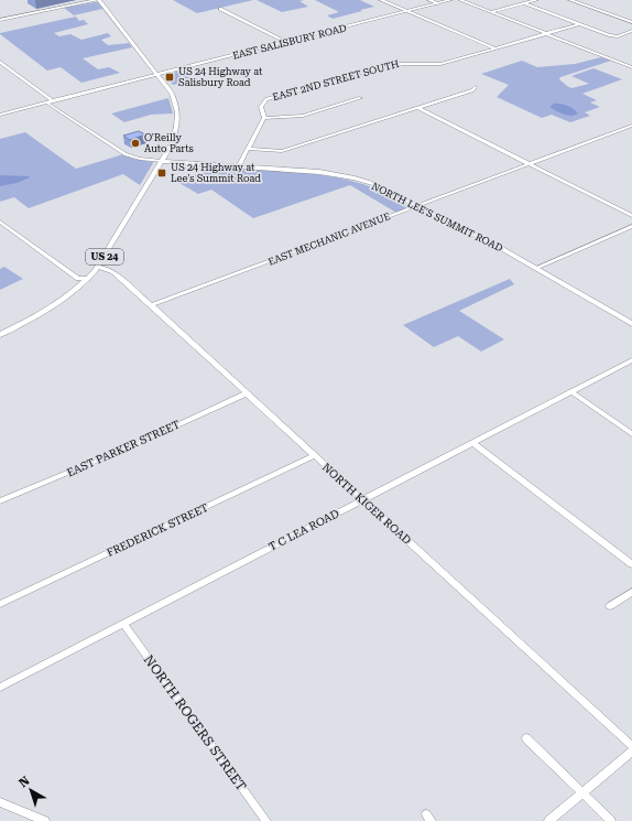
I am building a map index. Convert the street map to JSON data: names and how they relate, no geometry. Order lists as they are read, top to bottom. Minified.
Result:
{"streets":{"main road":["EAST SALISBURY ROAD","NORTH LEE'S SUMMIT ROAD","US 24"],"street":["EAST 2ND STREET SOUTH","EAST MECHANIC AVENUE","EAST PARKER STREET","NORTH KIGER ROAD","FREDERICK STREET","T C LEA ROAD","NORTH ROGERS STREET"]},"crossings":[["EAST SALISBURY ROAD","US 24"],["EAST 2ND STREET SOUTH","NORTH LEE'S SUMMIT ROAD"],["NORTH LEE'S SUMMIT ROAD","EAST MECHANIC AVENUE"],["NORTH LEE'S SUMMIT ROAD","US 24"],["EAST MECHANIC AVENUE","NORTH KIGER ROAD"],["US 24","NORTH KIGER ROAD"],["EAST PARKER STREET","NORTH KIGER ROAD"],["NORTH KIGER ROAD","FREDERICK STREET"],["NORTH KIGER ROAD","T C LEA ROAD"],["T C LEA ROAD","NORTH ROGERS STREET"]],"places":{"transit":["US 24 Highway at Salisbury Road","US 24 Highway at Lee's Summit Road"],"other":["O'Reilly Auto Parts"]},"north":"top left"}
